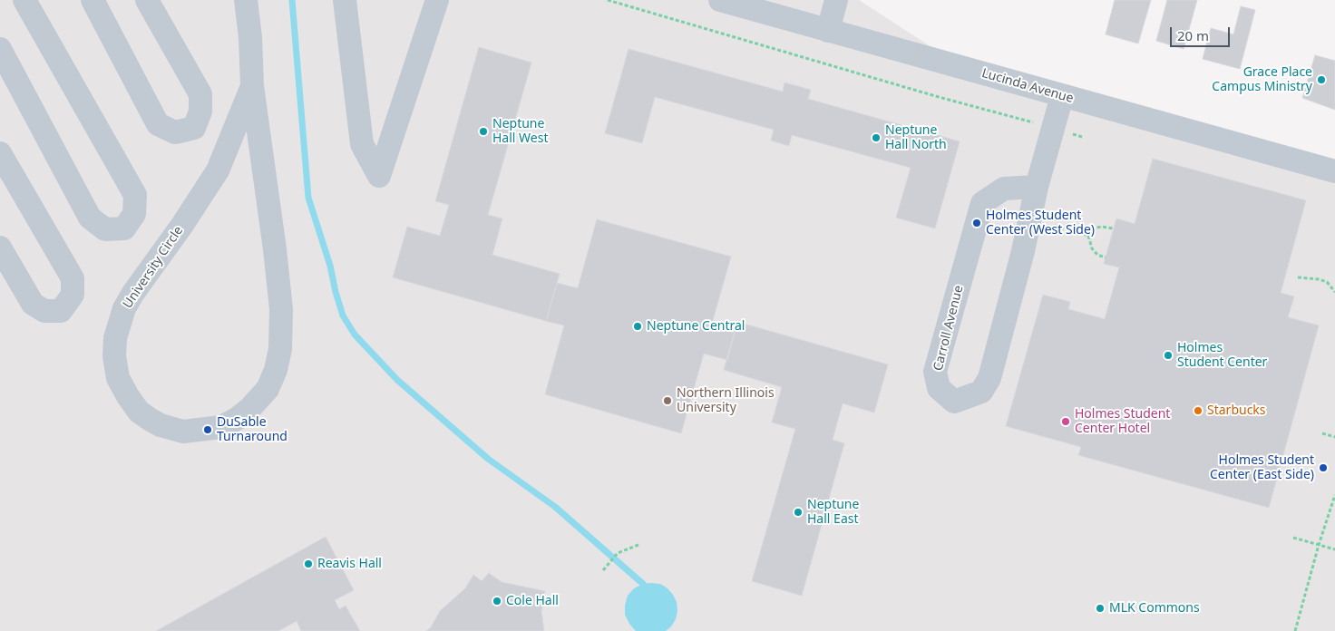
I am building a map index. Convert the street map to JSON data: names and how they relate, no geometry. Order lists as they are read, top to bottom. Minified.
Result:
{"streets":{"street":["Lucinda Avenue","University Circle","Carroll Avenue"]},"crossings":[["Lucinda Avenue","Carroll Avenue"]],"places":["Grace Place Campus Ministry","Neptune Hall West","Neptune Hall North","Holmes Student Center (West Side)","Neptune Central","Holmes Student Center","Northern Illinois University","Starbucks","Holmes Student Center Hotel","DuSable Turnaround","Holmes Student Center (East Side)","Neptune Hall East","Reavis Hall","Cole Hall","MLK Commons"],"scale_bar":"20 m"}
